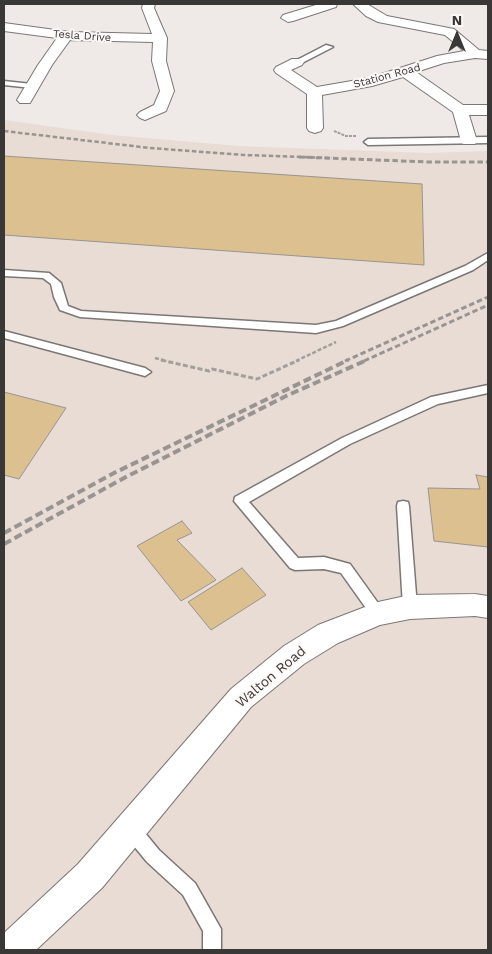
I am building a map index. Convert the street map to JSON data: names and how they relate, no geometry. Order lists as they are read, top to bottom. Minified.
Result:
{"streets":{"street":["Tesla Drive","Station Road","Walton Road"]},"north":"top"}
